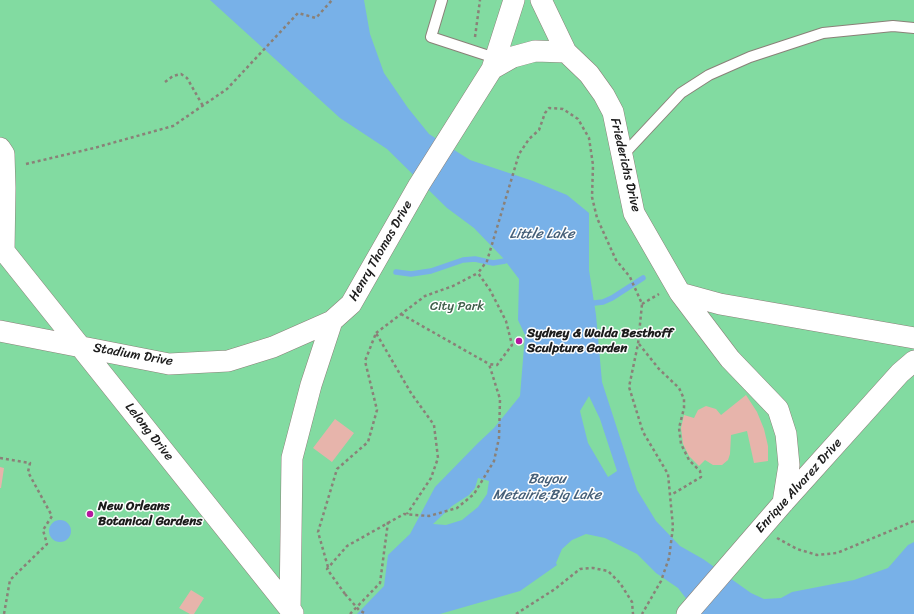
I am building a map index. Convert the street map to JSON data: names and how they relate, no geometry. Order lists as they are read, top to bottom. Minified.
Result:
{"streets":{"street":["Friederichs Drive","Henry Thomas Drive","Stadium Drive","Lelong Drive","Enrique Alvarez Drive"]},"crossings":[["Friederichs Drive","Enrique Alvarez Drive"],["Henry Thomas Drive","Stadium Drive"],["Stadium Drive","Lelong Drive"]],"water":["Little Lake","Bayou Metairie;Big Lake"],"parks":["City Park"],"places":["Sydney & Walda Besthoff Sculpture Garden","New Orleans Botanical Gardens"]}
